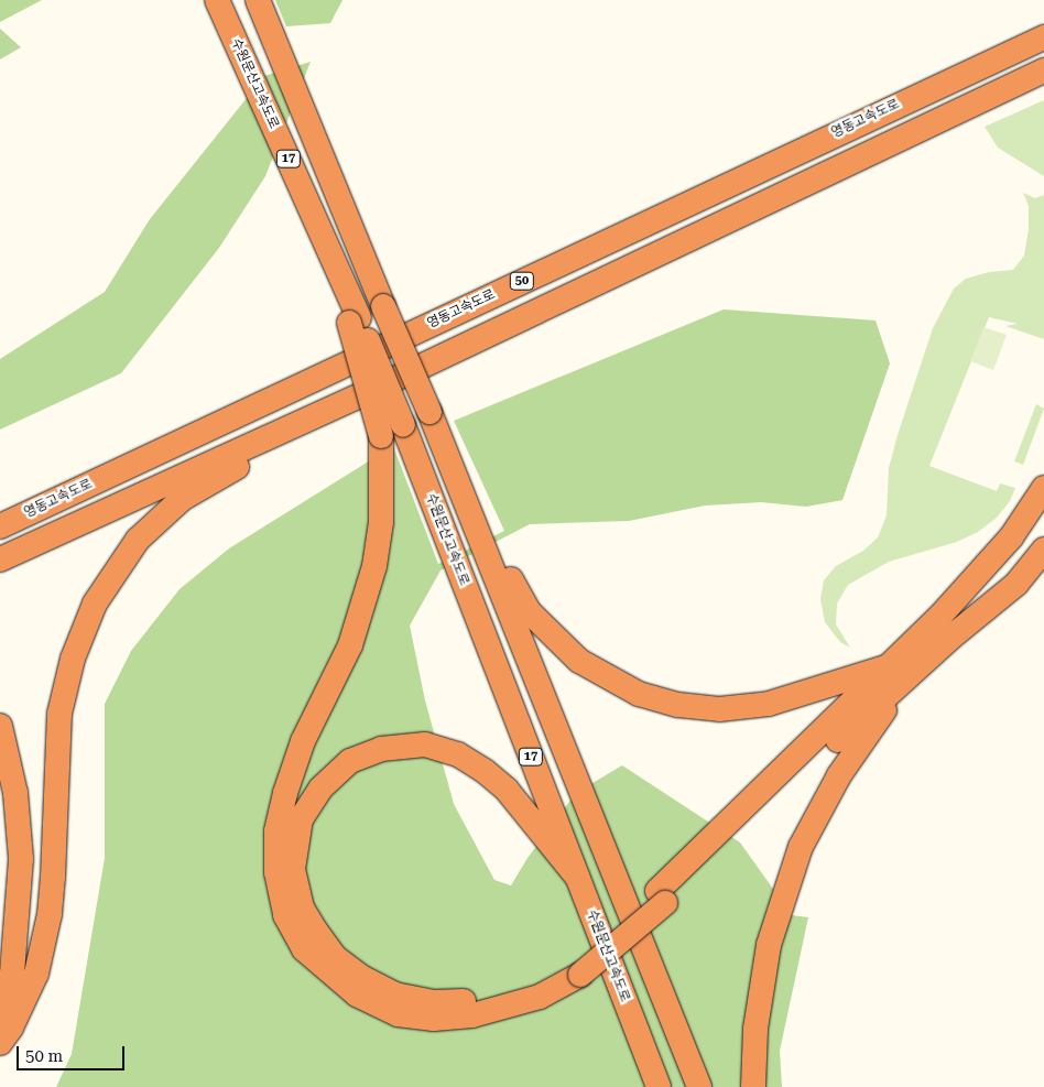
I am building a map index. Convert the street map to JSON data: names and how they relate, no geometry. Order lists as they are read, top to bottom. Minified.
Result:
{"streets":{"highway":["수원문산고속도로","영동고속도로","17","50"]},"scale_bar":"50 m"}
